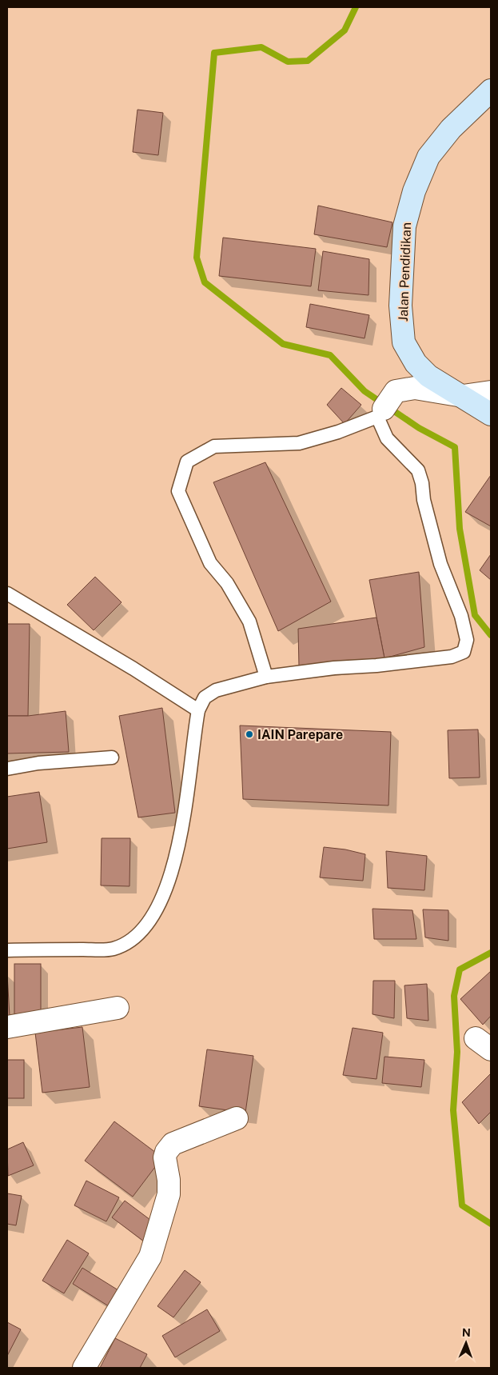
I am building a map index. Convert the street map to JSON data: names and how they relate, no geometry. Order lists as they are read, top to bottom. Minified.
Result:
{"streets":{"street":["Jalan Pendidikan"]},"places":["IAIN Parepare"],"north":"top"}
